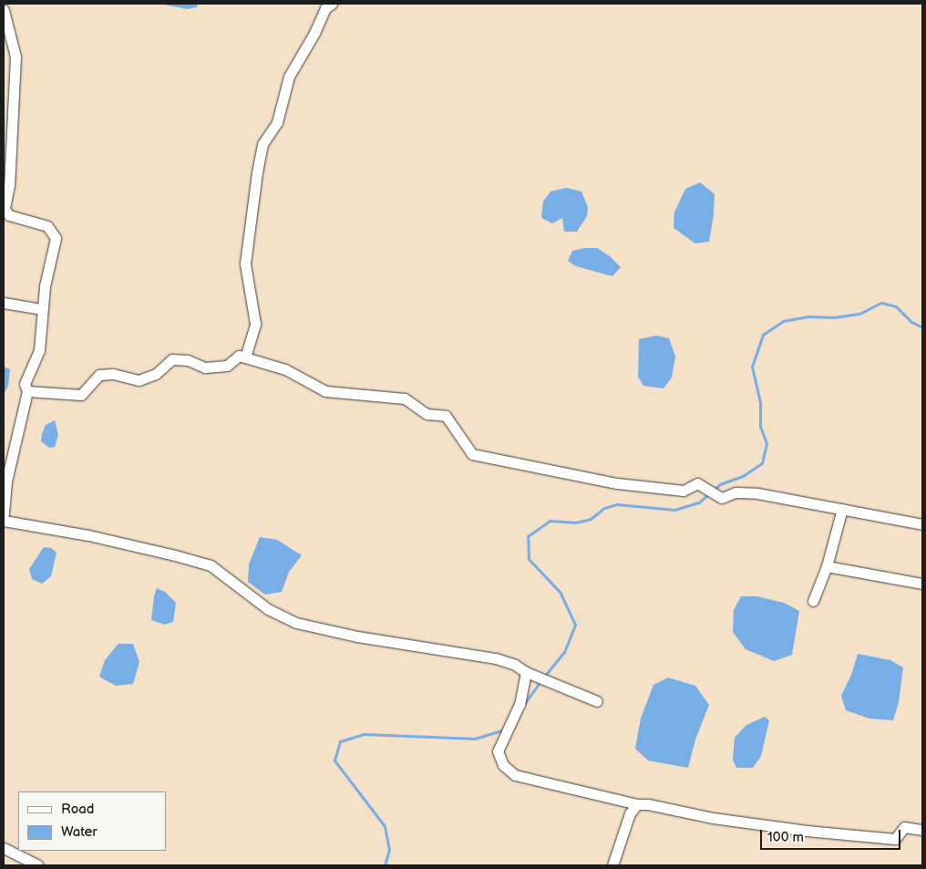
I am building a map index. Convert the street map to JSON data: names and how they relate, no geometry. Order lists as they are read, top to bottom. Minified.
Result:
{"legend":["Road","Water"],"scale_bar":"100 m"}
